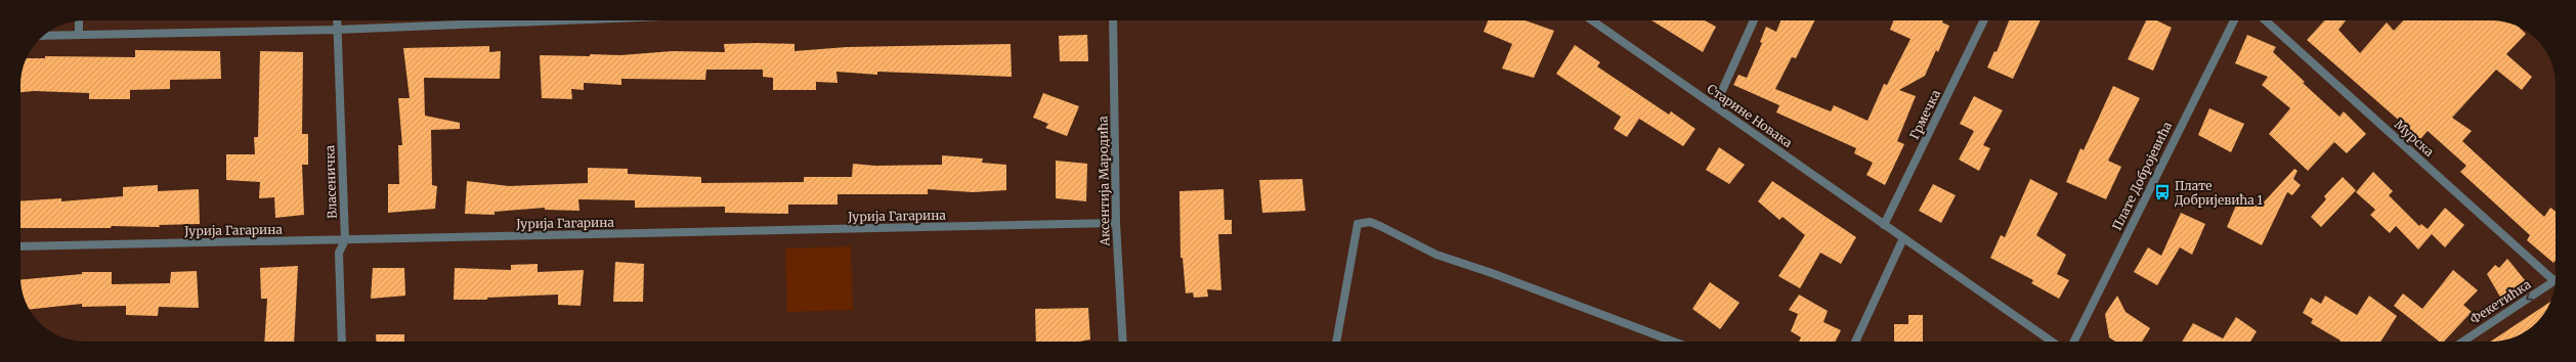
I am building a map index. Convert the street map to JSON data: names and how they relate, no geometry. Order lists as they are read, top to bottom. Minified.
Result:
{"streets":{"street":["Грмечка","Старине Новака","Мурска","Плате Добројевића","Аксентија Мародића","Власеничка","Јурија Гагарина","Фекетићка"]},"crossings":[["Грмечка","Старине Новака"],["Мурска","Фекетићка"],["Аксентија Мародића","Јурија Гагарина"],["Власеничка","Јурија Гагарина"]],"one_way":["Фекетићка"],"places":{"bus stop":["Плате Добријевића 1"]}}
